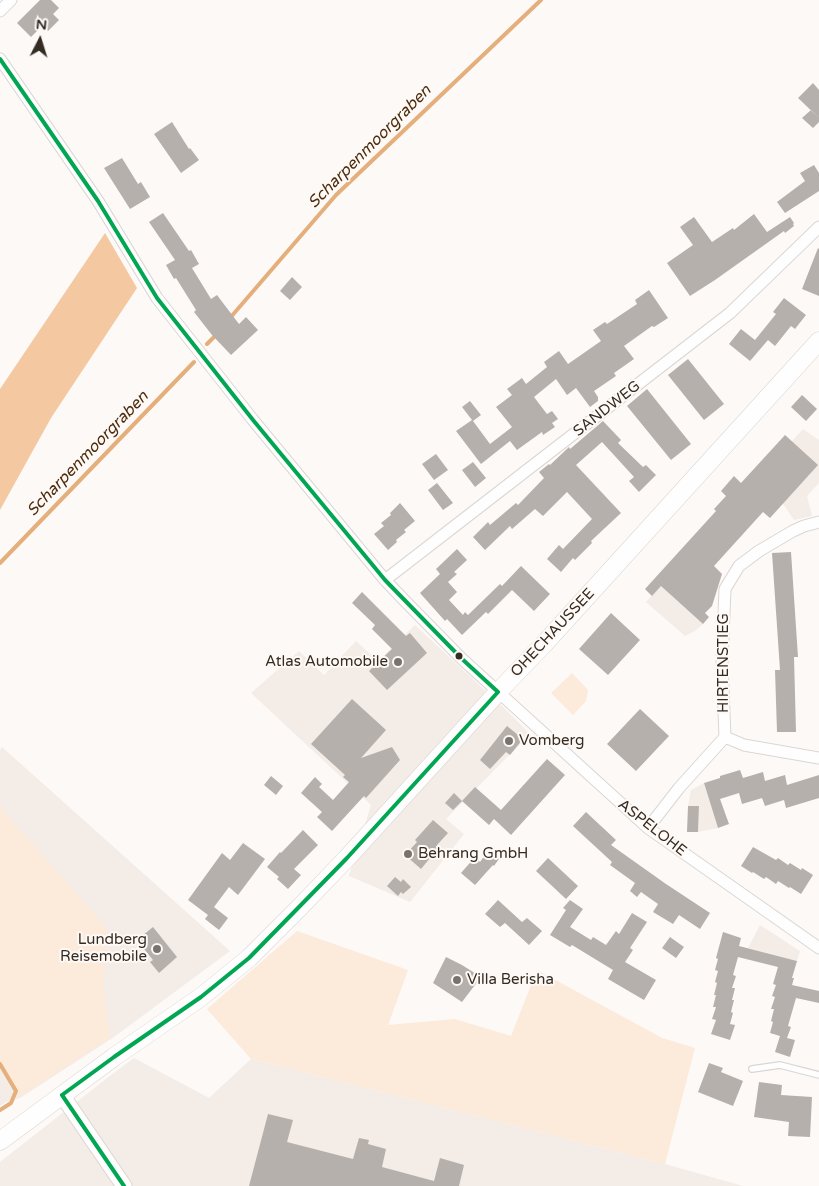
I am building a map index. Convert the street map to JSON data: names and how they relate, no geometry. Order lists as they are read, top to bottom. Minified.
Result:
{"streets":{"main road":["OHECHAUSSEE"],"street":["SANDWEG","HIRTENSTIEG","ASPELOHE"]},"crossings":[["SANDWEG","ASPELOHE"],["OHECHAUSSEE","ASPELOHE"]],"water":["Scharpenmoorgraben"],"places":["Atlas Automobile","Vomberg","Behrang GmbH","Lundberg Reisemobile","Villa Berisha"],"north":"top"}
